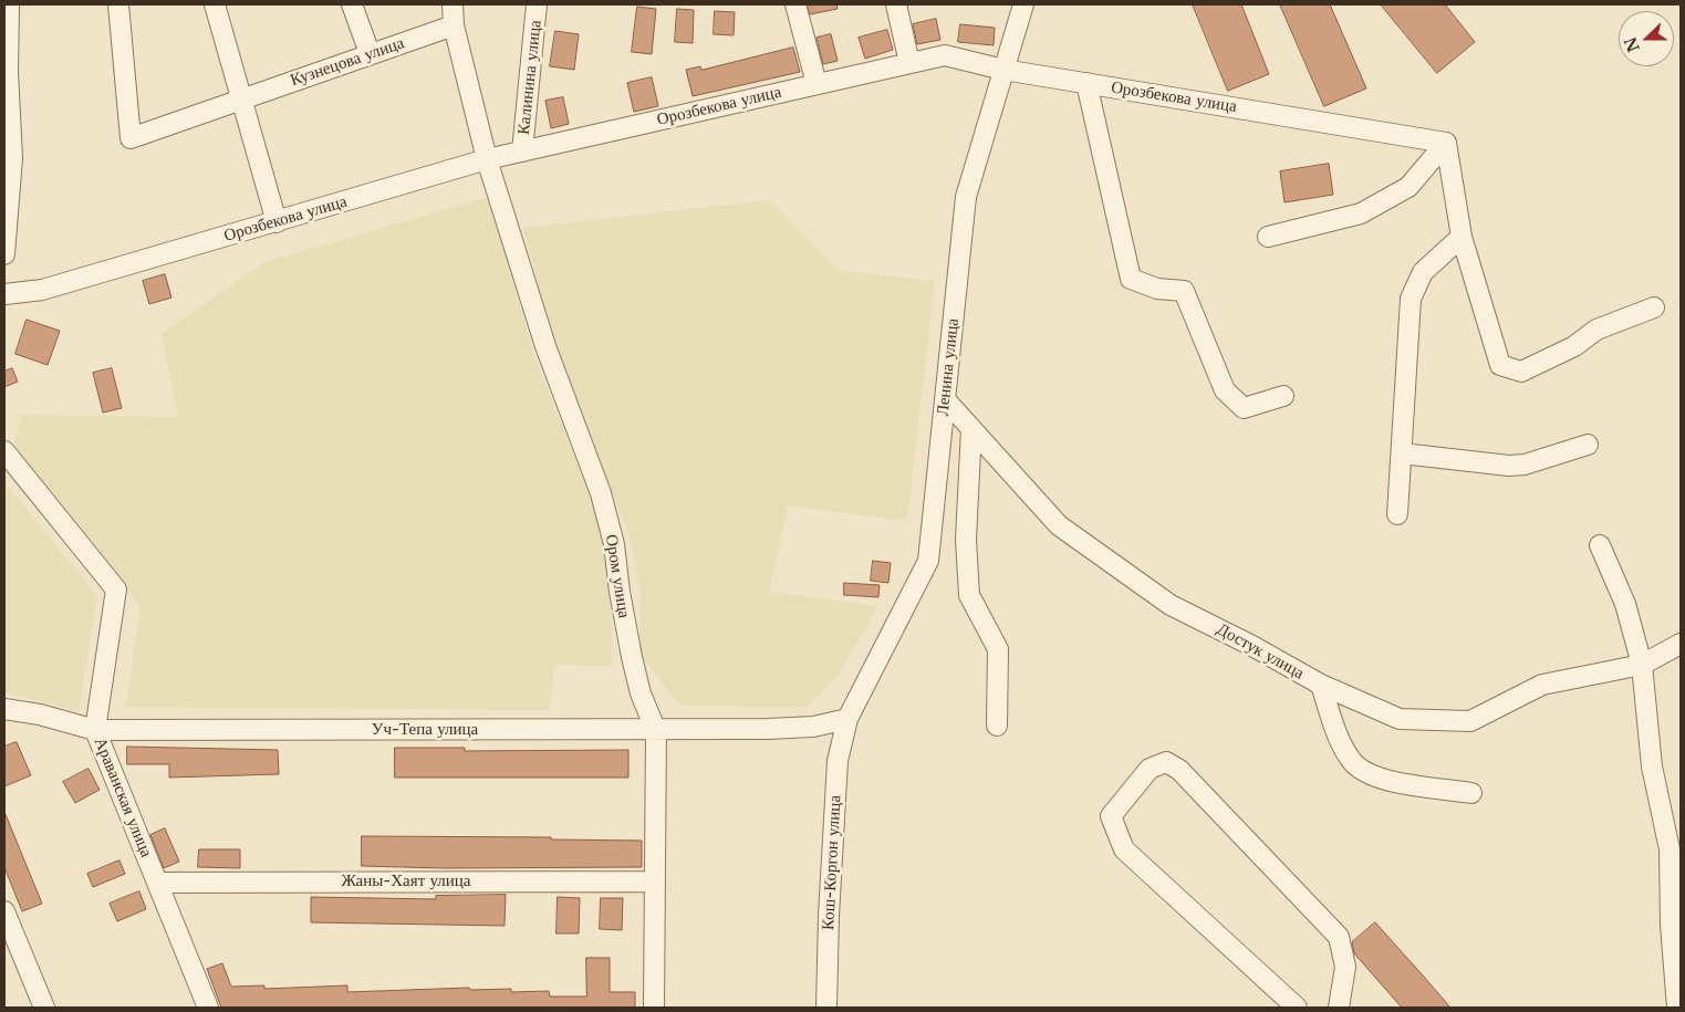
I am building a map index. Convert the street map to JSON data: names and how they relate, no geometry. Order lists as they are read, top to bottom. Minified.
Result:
{"streets":{"street":["Кузнецова улица","Калинина улица","Орозбекова улица","Ленина улица","Ором улица","Достук улица","Уч-Тепа улица","Араванская улица","Кош-Коргон улица","Жаны-Хаят улица"]},"crossings":[["Кузнецова улица","Ором улица"],["Калинина улица","Орозбекова улица"],["Орозбекова улица","Ленина улица"],["Орозбекова улица","Ором улица"],["Ленина улица","Достук улица"],["Ленина улица","Уч-Тепа улица"],["Ленина улица","Кош-Коргон улица"],["Ором улица","Уч-Тепа улица"],["Ором улица","Жаны-Хаят улица"],["Уч-Тепа улица","Араванская улица"],["Уч-Тепа улица","Кош-Коргон улица"],["Араванская улица","Жаны-Хаят улица"]],"north":"left"}
